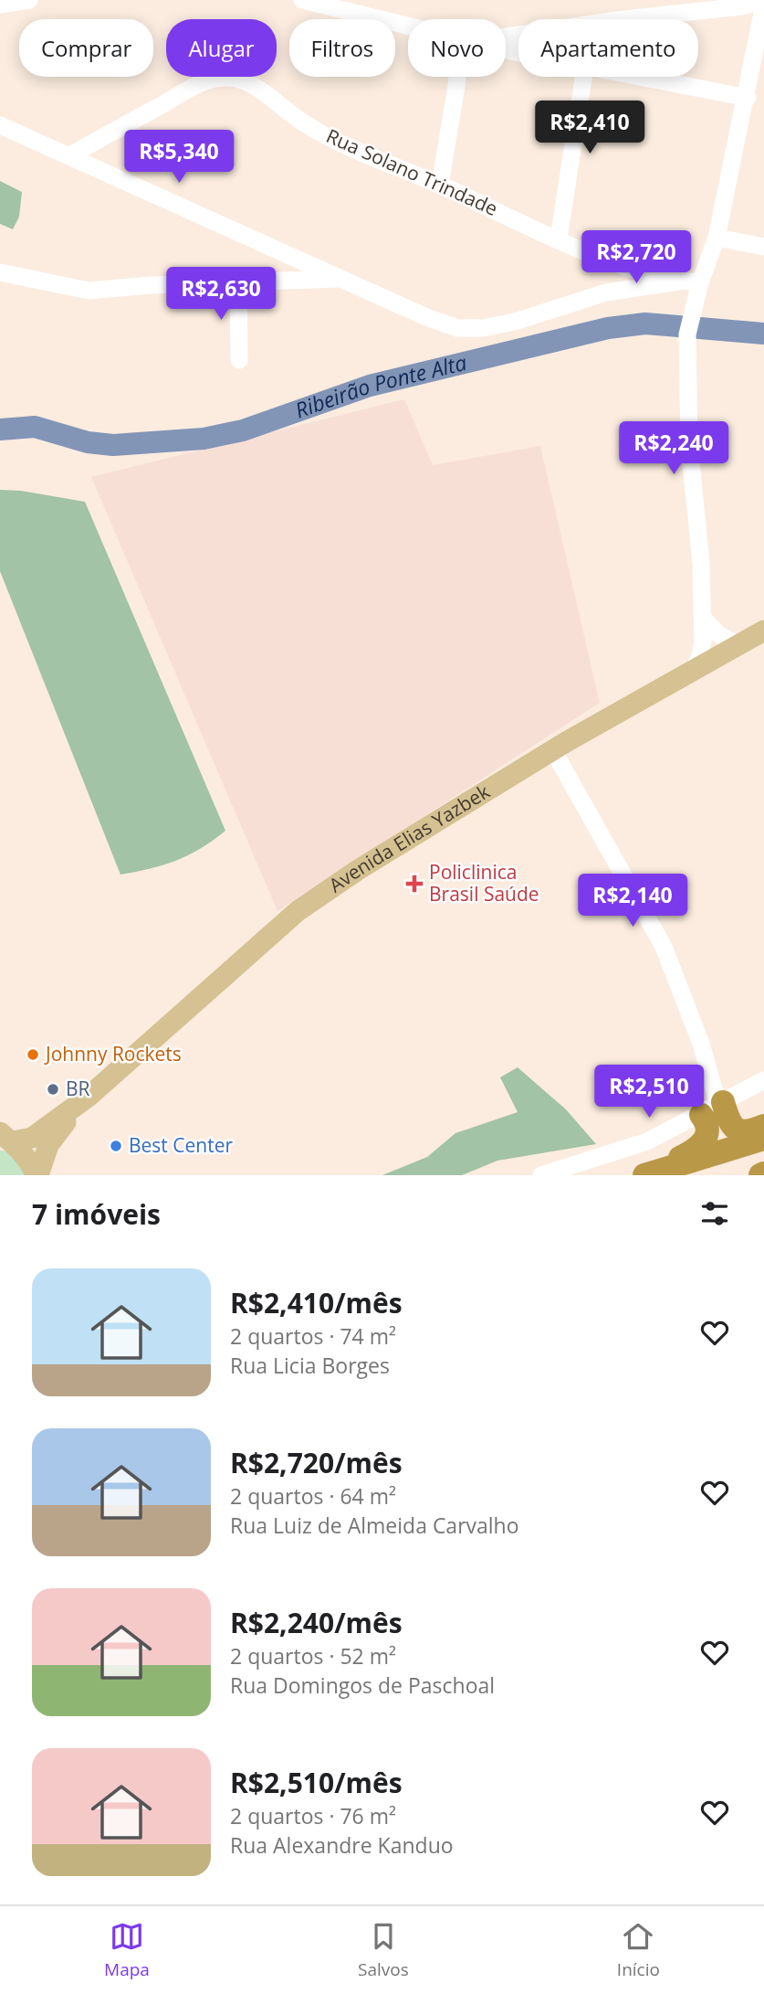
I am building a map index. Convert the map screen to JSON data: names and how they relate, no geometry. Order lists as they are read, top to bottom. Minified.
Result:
{"streets":{"main road":["Avenida Elias Yazbek"],"street":["Rua Solano Trindade"]},"water":["Ribeirão Ponte Alta"],"places":{"health":["Policlinica Brasil Saúde"],"other":["Johnny Rockets","BR","Best Center"]},"page":{"chip":["Comprar","Alugar","Filtros","Novo","Apartamento"],"price":["R$2,410","R$5,340","R$2,720","R$2,630","R$2,240","R$2,140","R$2,510"],"heading":"7 imóveis","list":[{"name":"R$2,410/mês","note":"2 quartos · 74 m² · Rua Licia Borges"},{"name":"R$2,720/mês","note":"2 quartos · 64 m² · Rua Luiz de Almeida Carvalho"},{"name":"R$2,240/mês","note":"2 quartos · 52 m² · Rua Domingos de Paschoal"},{"name":"R$2,510/mês","note":"2 quartos · 76 m² · Rua Alexandre Kanduo"}],"tabs":["Mapa","Salvos","Início"]}}
